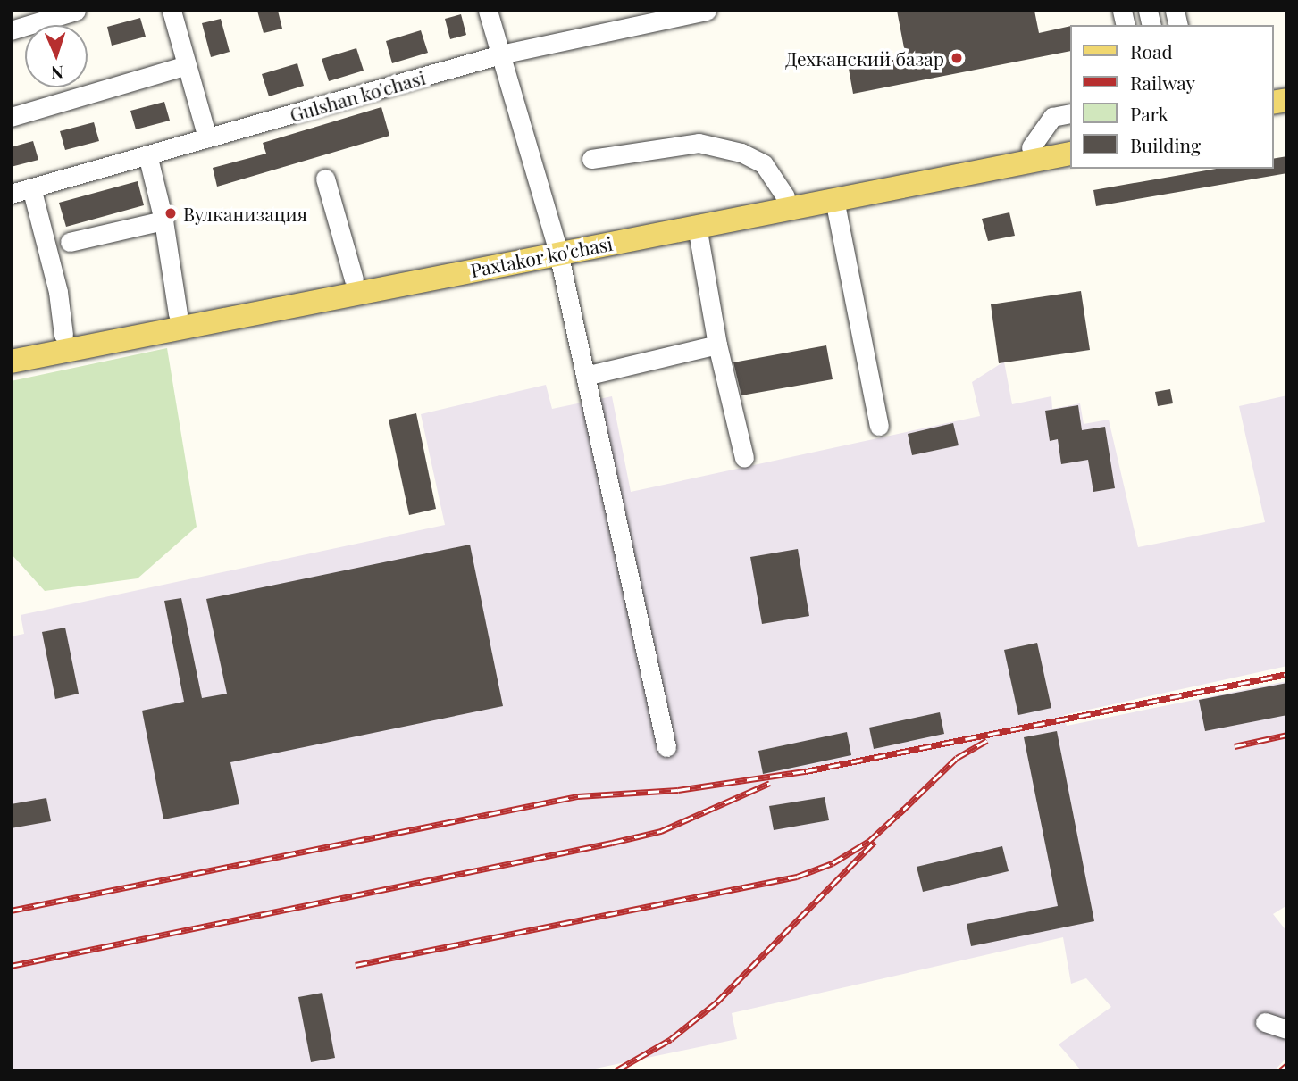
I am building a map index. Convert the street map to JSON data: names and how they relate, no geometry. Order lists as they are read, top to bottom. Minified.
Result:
{"streets":{"main road":["Paxtakor ko'chasi"],"street":["Gulshan ko'chasi"]},"places":["Дехканский базар","Вулканизация"],"legend":["Road","Railway","Park","Building"],"north":"bottom"}
